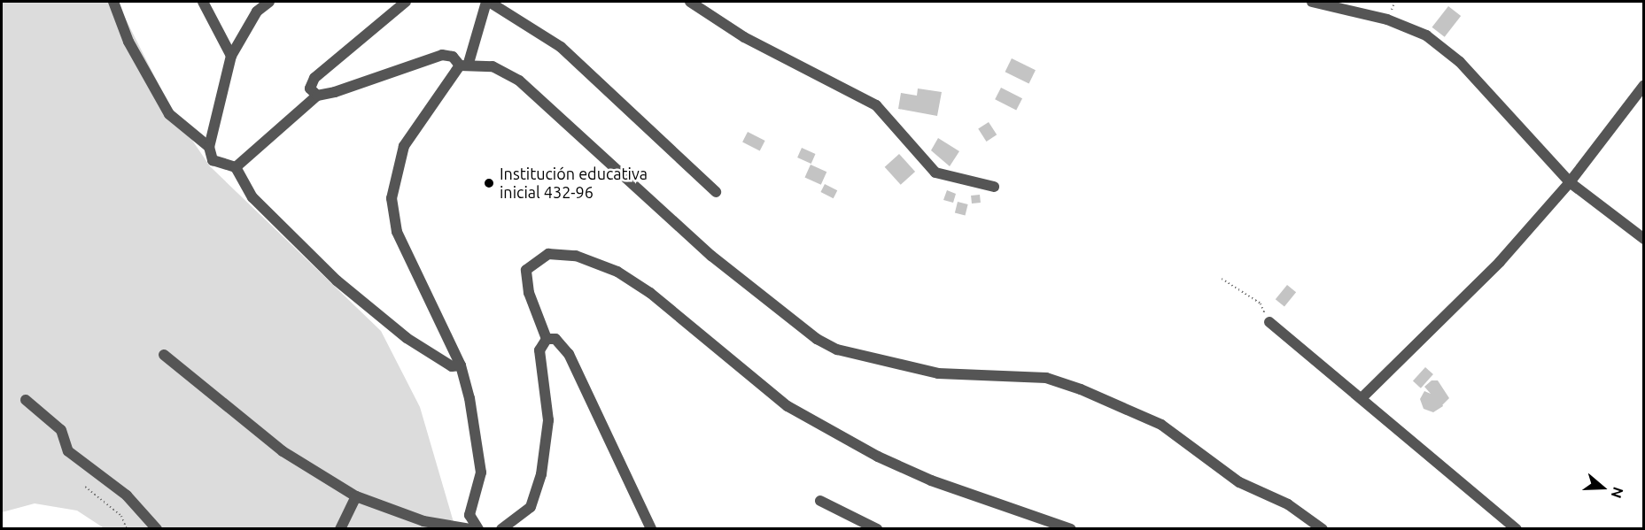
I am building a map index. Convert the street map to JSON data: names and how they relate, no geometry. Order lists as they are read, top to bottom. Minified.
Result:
{"places":["Institución educativa inicial 432-96"],"north":"right"}
